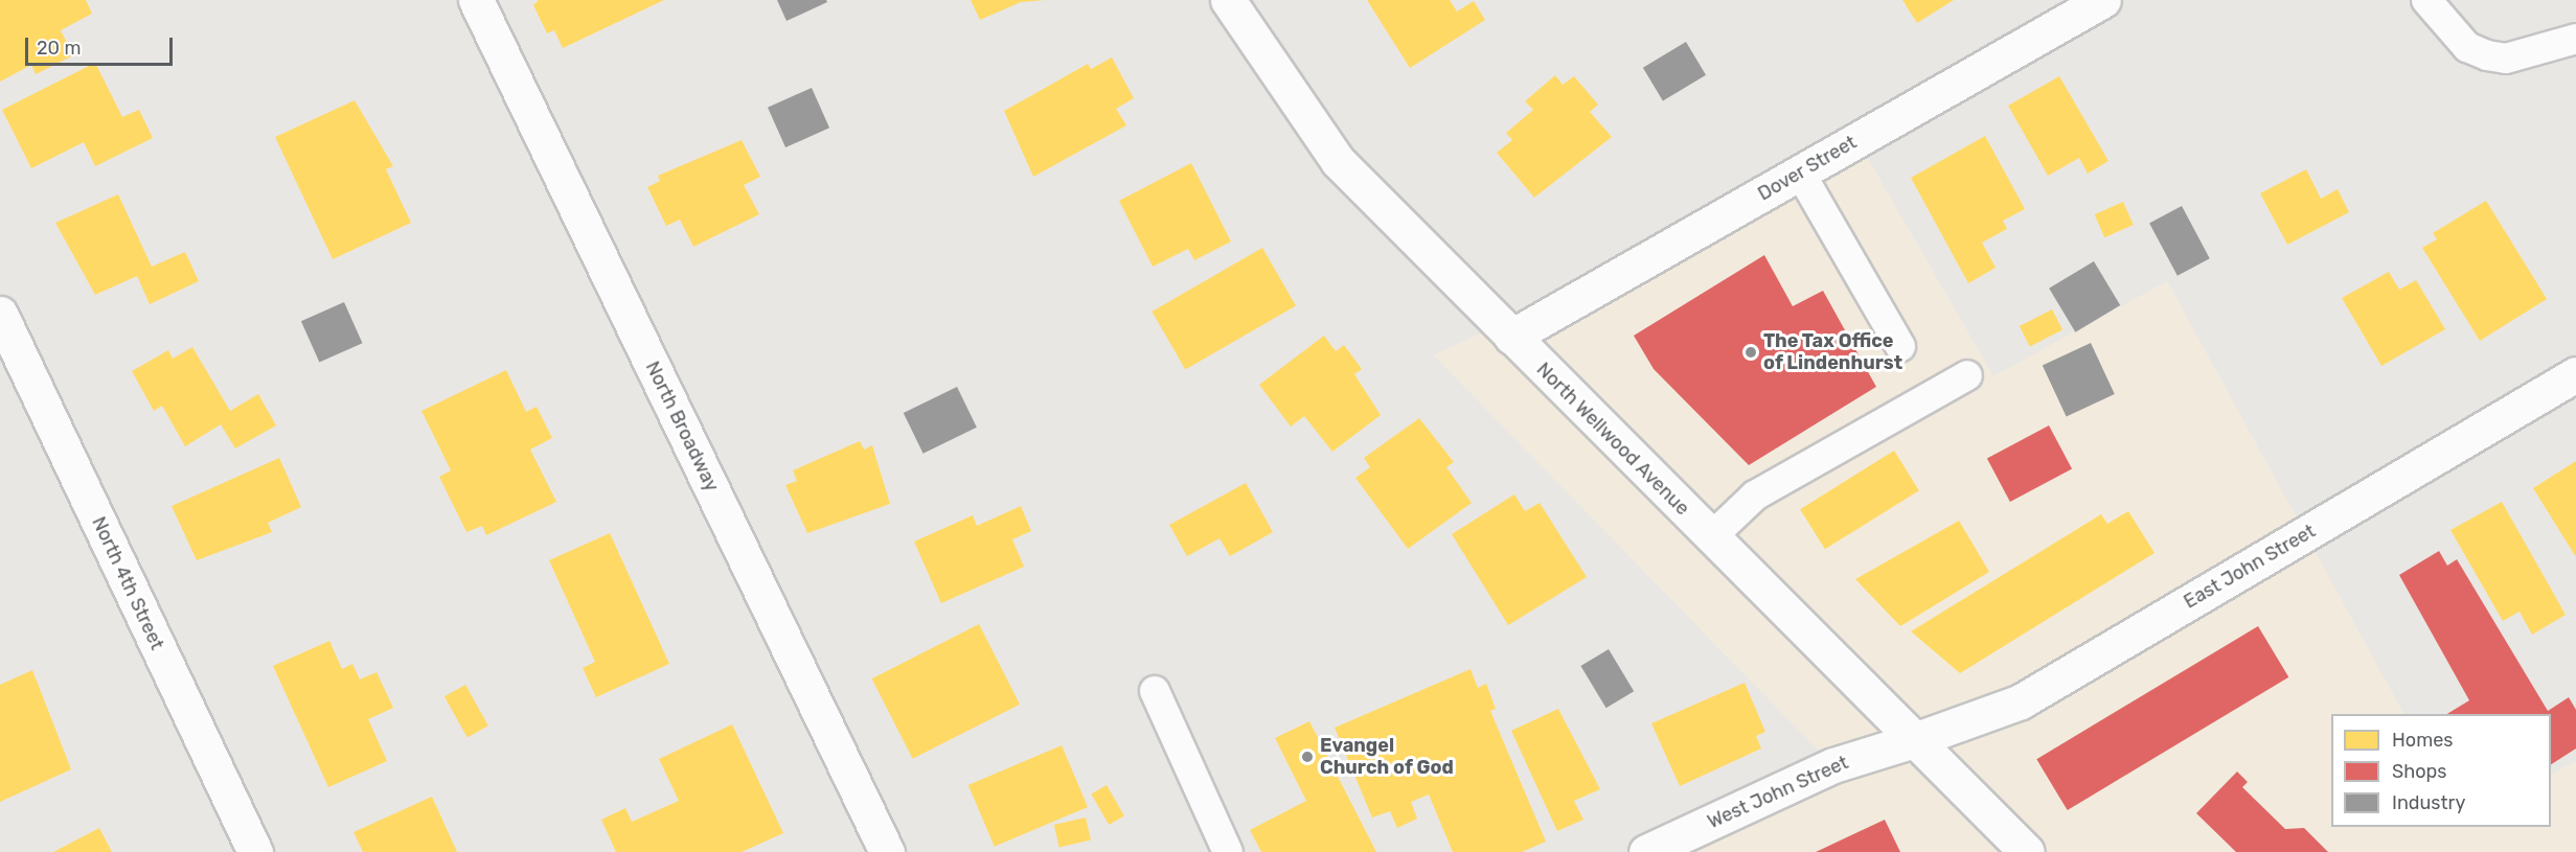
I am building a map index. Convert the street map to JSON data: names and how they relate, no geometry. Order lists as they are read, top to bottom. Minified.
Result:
{"streets":{"street":["Dover Street","North Broadway","North Wellwood Avenue","East John Street","North 4th Street","West John Street"]},"crossings":[["Dover Street","North Wellwood Avenue"],["North Wellwood Avenue","East John Street"],["North Wellwood Avenue","West John Street"],["East John Street","West John Street"]],"places":["The Tax Office of Lindenhurst","Evangel Church of God"],"legend":["Homes","Shops","Industry"],"scale_bar":"20 m"}
